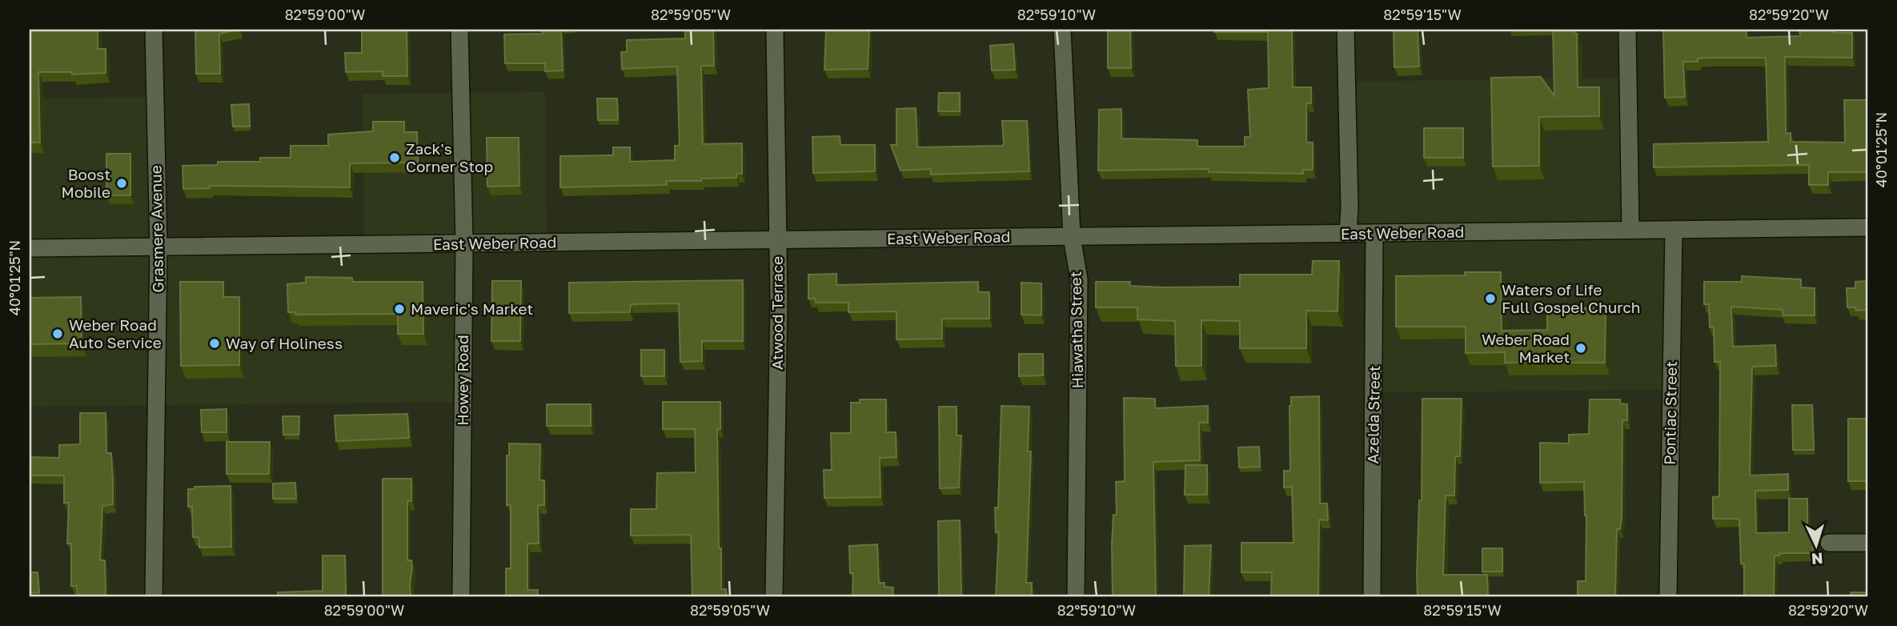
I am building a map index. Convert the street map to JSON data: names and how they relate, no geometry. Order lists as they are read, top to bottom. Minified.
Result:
{"streets":{"street":["Grasmere Avenue","East Weber Road","Atwood Terrace","Hiawatha Street","Howey Road","Pontiac Street","Azelda Street"]},"crossings":[["Grasmere Avenue","East Weber Road"],["East Weber Road","Atwood Terrace"],["East Weber Road","Hiawatha Street"],["East Weber Road","Howey Road"],["East Weber Road","Pontiac Street"],["East Weber Road","Azelda Street"]],"places":["Zack's Corner Stop","Boost Mobile","Waters of Life Full Gospel Church","Maveric's Market","Weber Road Auto Service","Way of Holiness","Weber Road Market"],"north":"bottom","coordinates":["82°59'00\"W","82°59'05\"W","82°59'10\"W","82°59'15\"W","82°59'20\"W","40°01'25\"N"]}
